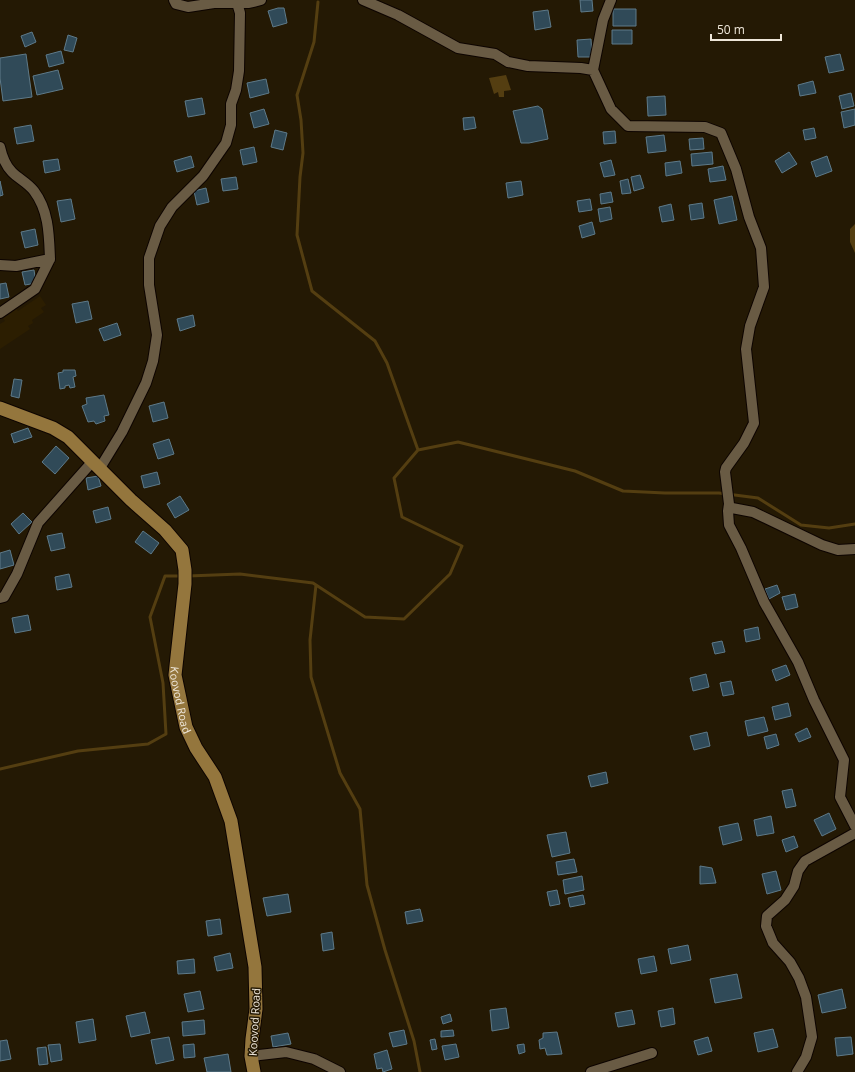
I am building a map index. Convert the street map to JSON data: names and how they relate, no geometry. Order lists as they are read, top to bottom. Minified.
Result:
{"streets":{"main road":["Koovod Road"]},"scale_bar":"50 m"}
